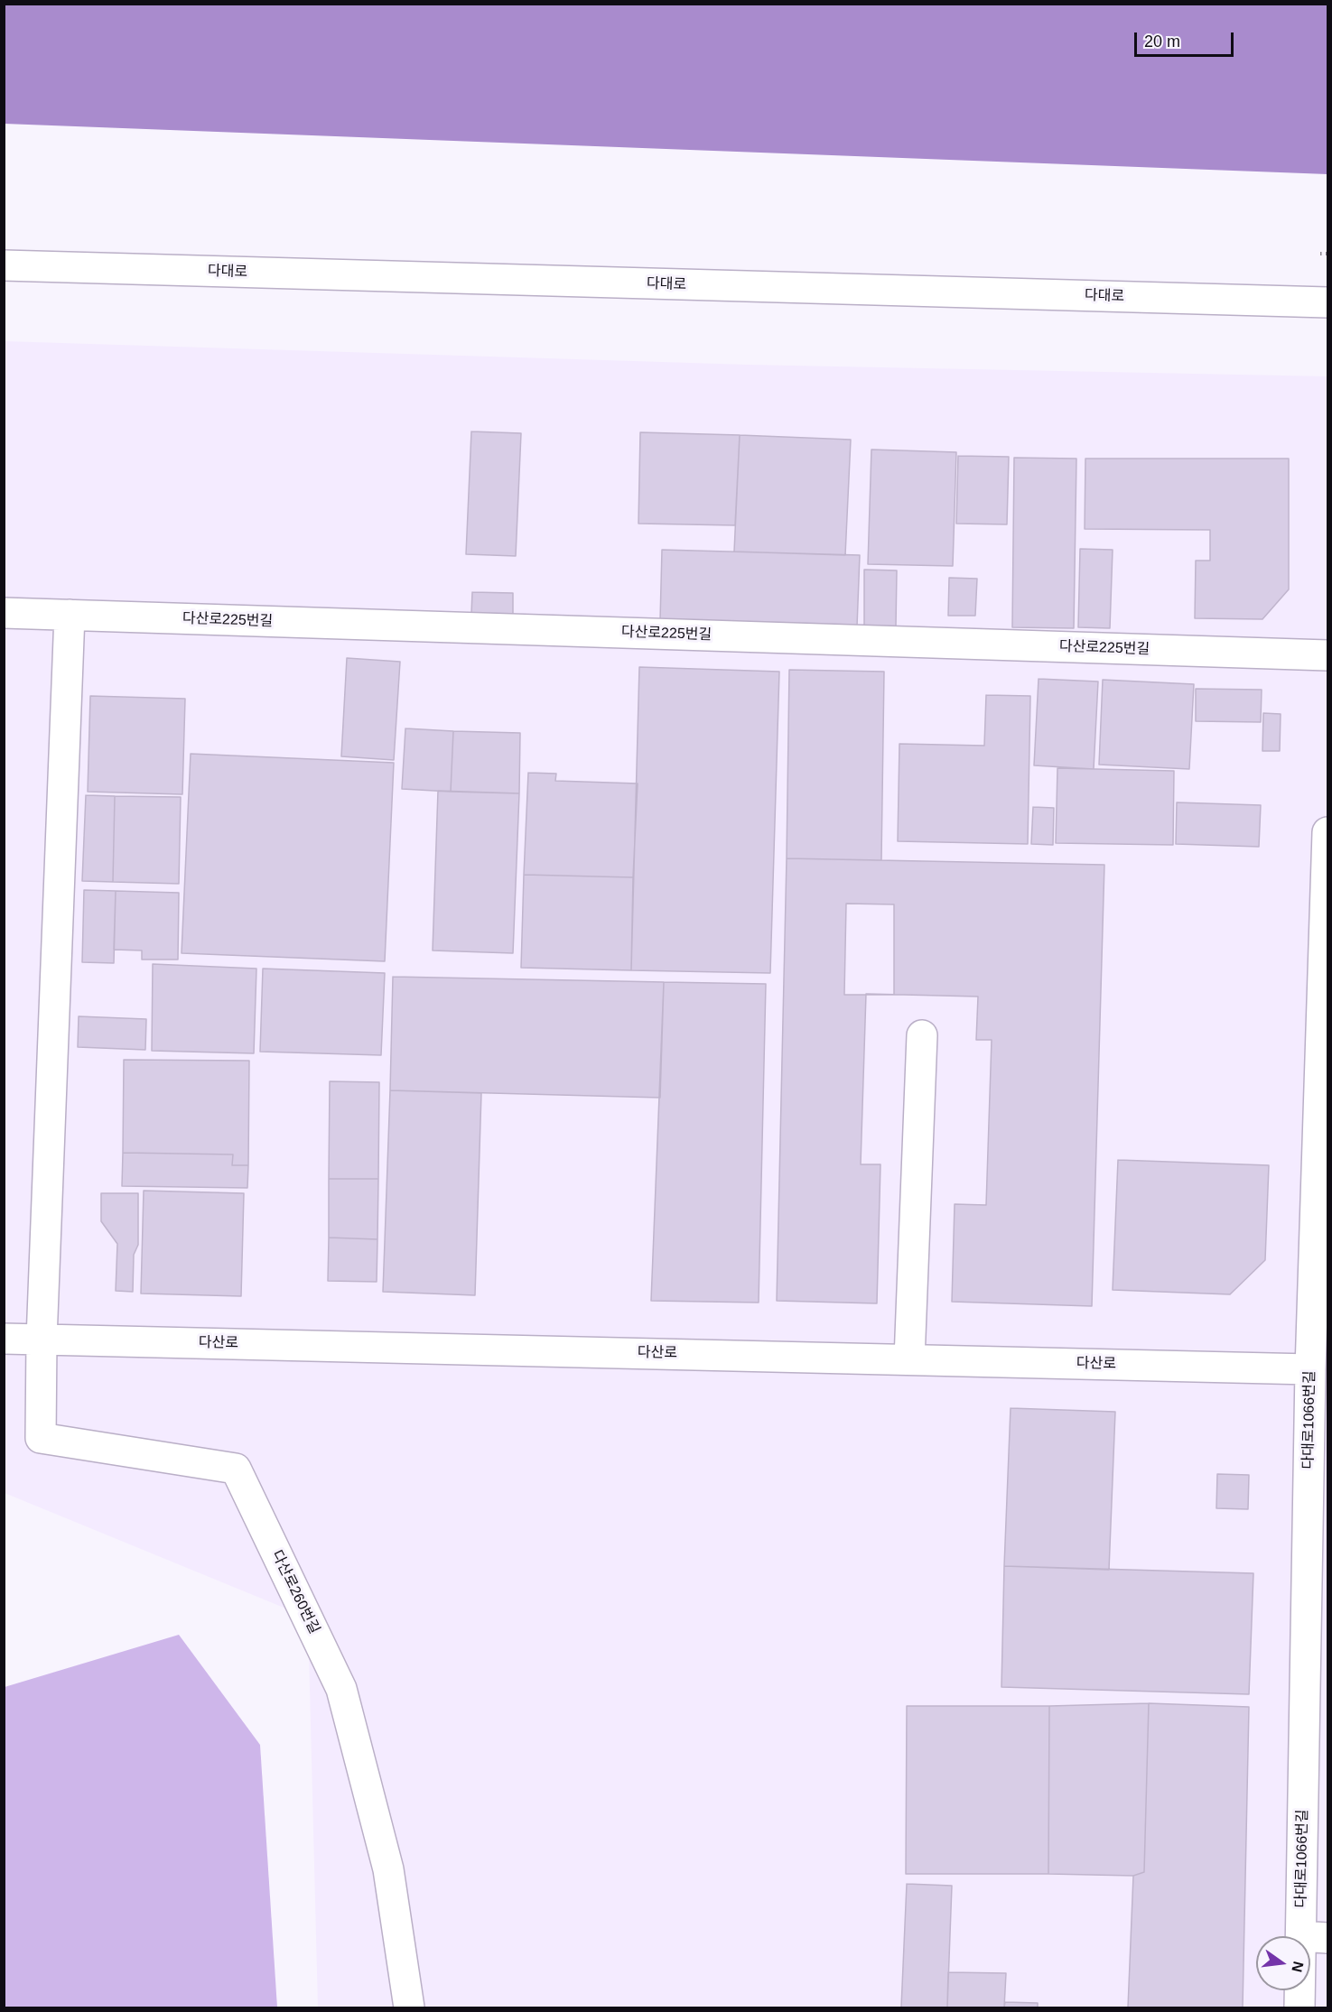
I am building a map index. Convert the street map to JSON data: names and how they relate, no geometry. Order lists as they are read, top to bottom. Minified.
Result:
{"streets":{"street":["다대로","다산로225번길","다산로","다대로1066번길","다산로260번길"]},"crossings":[["다산로225번길","다산로260번길"],["다산로","다대로1066번길"],["다산로","다산로260번길"]],"scale_bar":"20 m","north":"right"}
